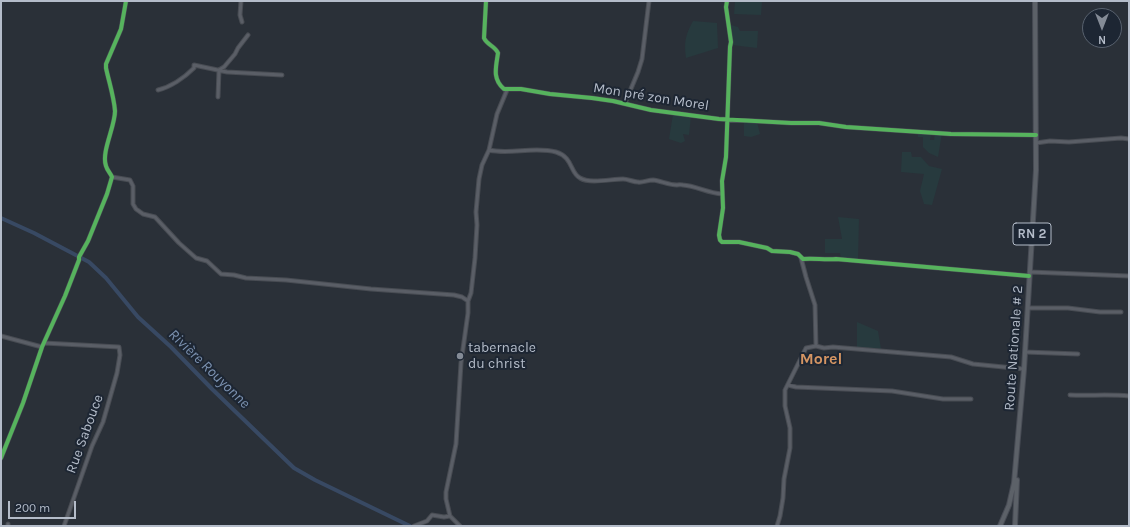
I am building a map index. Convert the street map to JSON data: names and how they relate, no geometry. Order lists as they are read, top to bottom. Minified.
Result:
{"streets":{"main road":["RN 2","Route Nationale # 2"],"street":["Mon pré zon Morel","Rue Sabouce"]},"crossings":[["Mon pré zon Morel","Route Nationale # 2"]],"districts":["Morel"],"water":["Rivière Rouyonne"],"places":["tabernacle du christ"],"scale_bar":"200 m","north":"bottom"}
